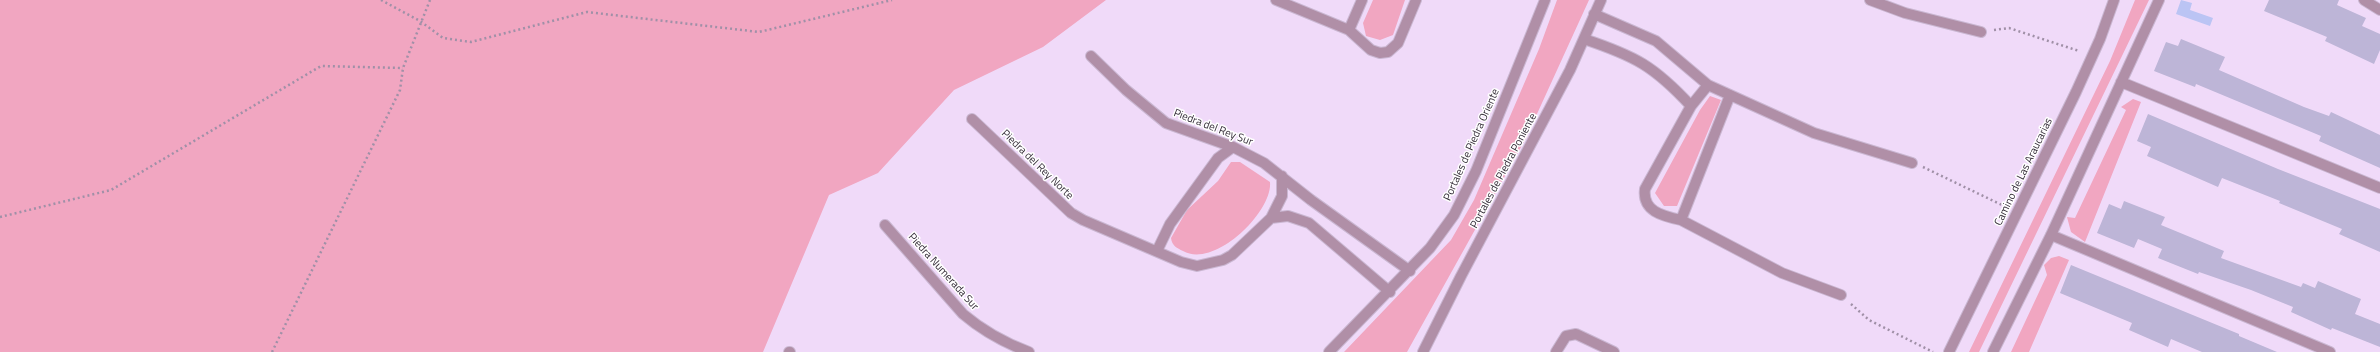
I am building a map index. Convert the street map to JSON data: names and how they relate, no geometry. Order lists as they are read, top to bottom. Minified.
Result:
{"streets":{"street":["Piedra del Rey Sur","Portales de Piedra Oriente","Piedra del Rey Norte","Portales de Piedra Poniente","Camino de Las Araucarias","Piedra Numerada Sur"]},"crossings":[["Piedra del Rey Sur","Portales de Piedra Oriente"],["Piedra del Rey Sur","Piedra del Rey Norte"]]}
